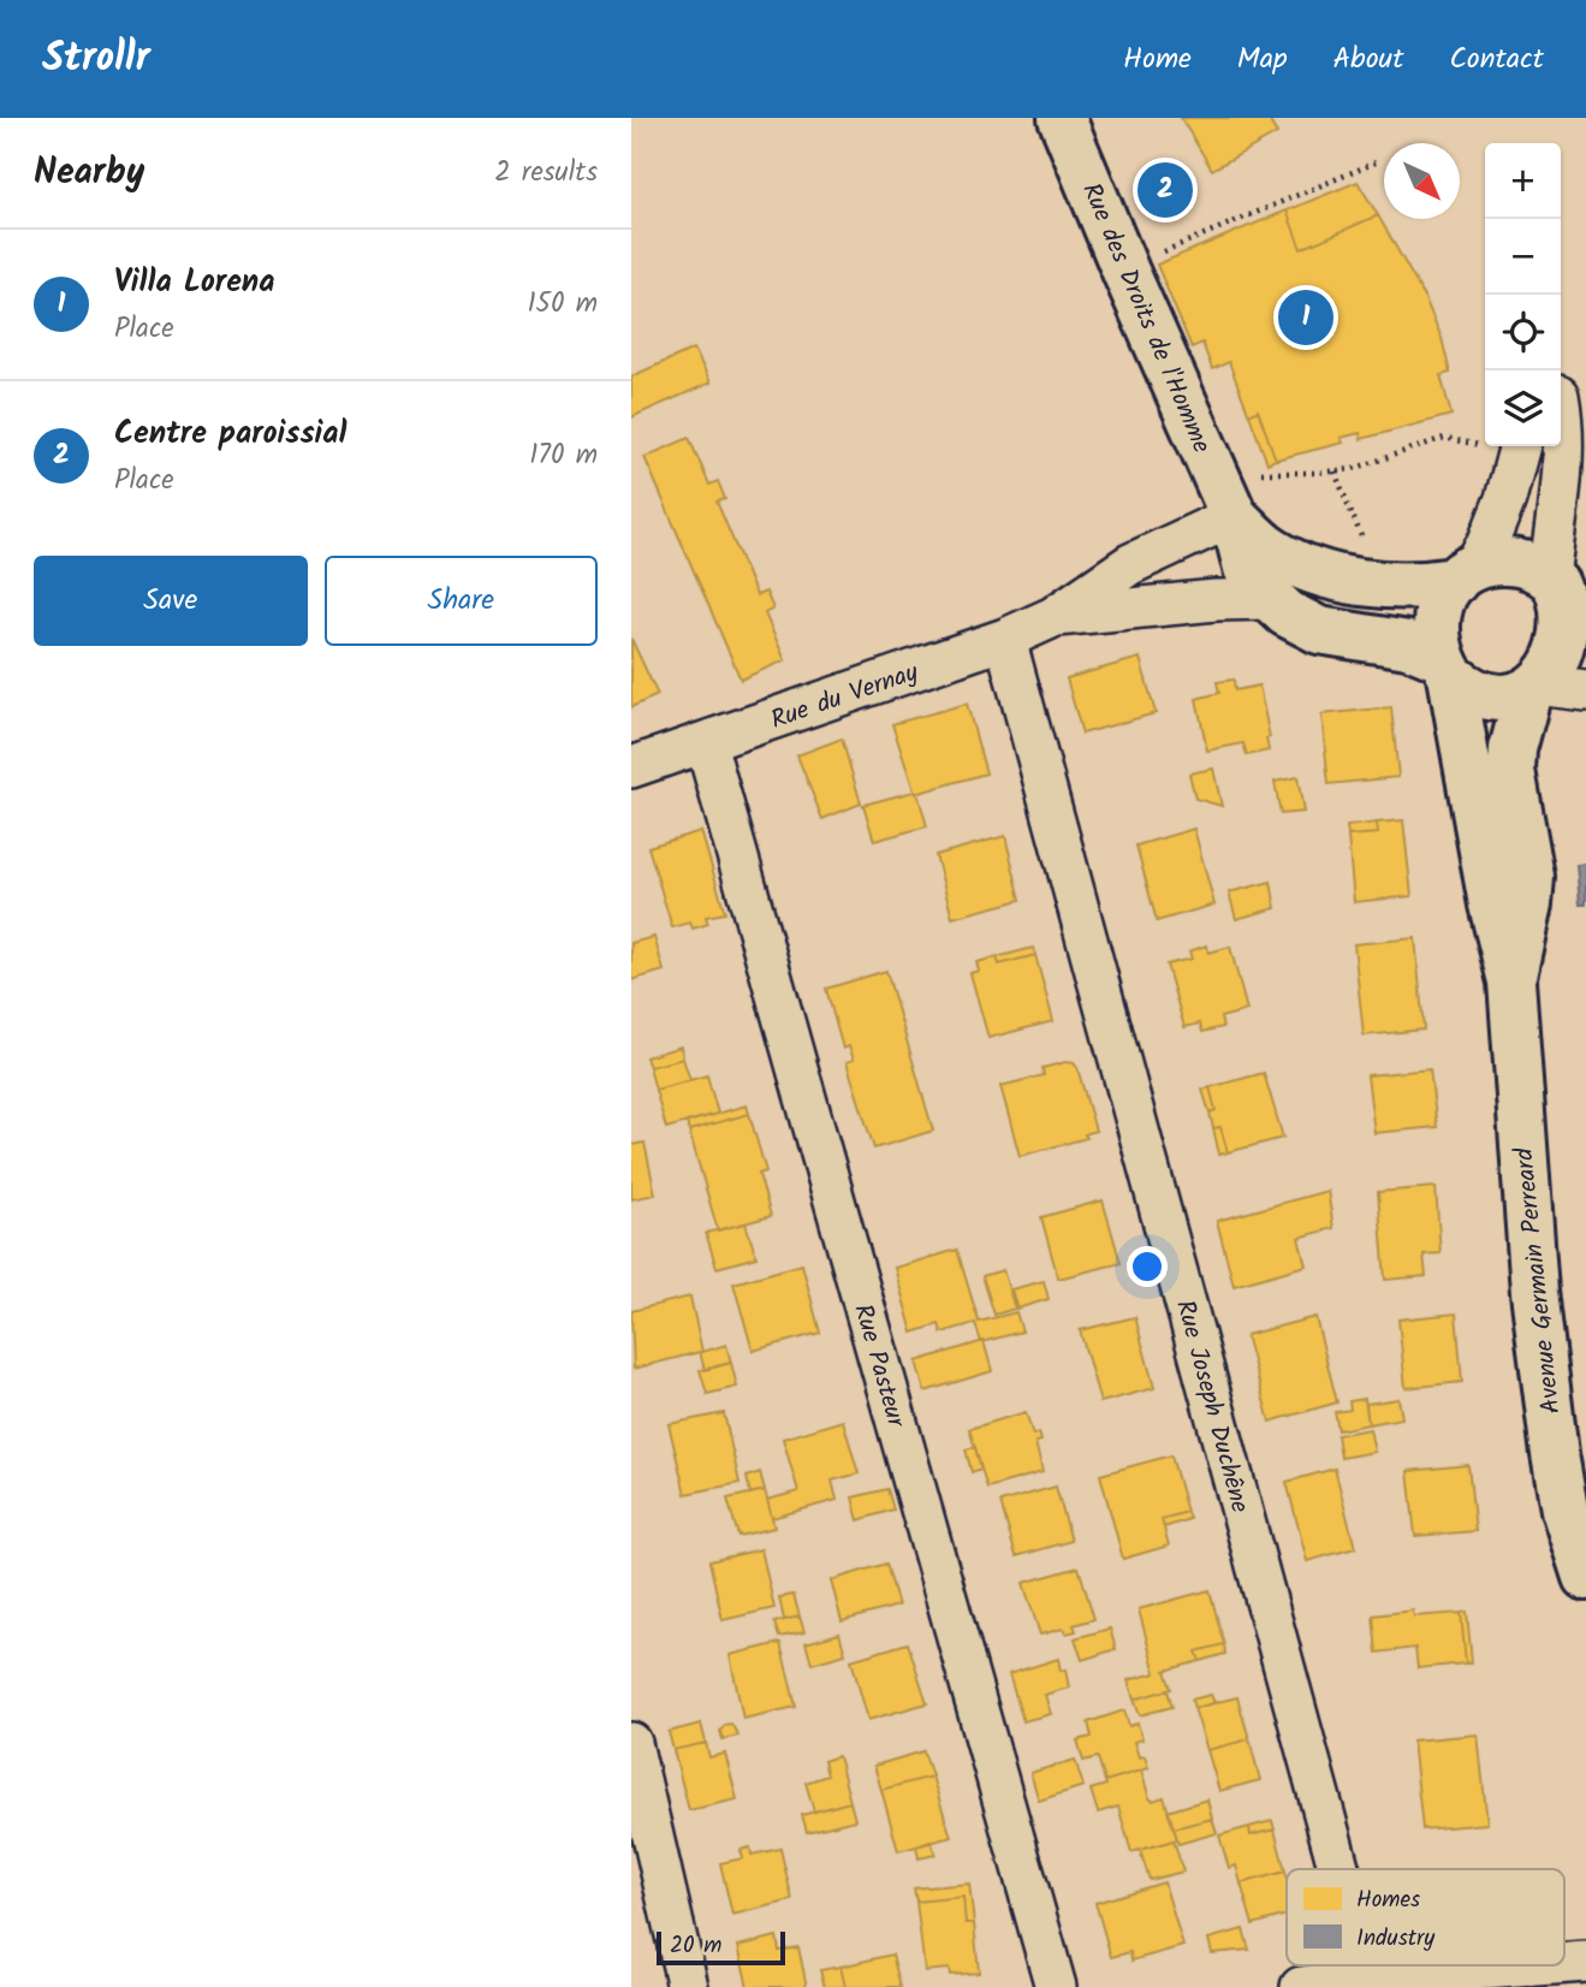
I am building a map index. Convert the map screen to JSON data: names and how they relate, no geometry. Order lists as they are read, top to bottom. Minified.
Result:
{"streets":{"main road":["Rue des Droits de l'Homme","Avenue Germain Perreard"],"street":["Rue du Vernay","Rue Pasteur","Rue Joseph Duchêne"]},"crossings":[["Rue des Droits de l'Homme","Rue du Vernay"],["Rue des Droits de l'Homme","Avenue Germain Perreard"],["Rue du Vernay","Rue Pasteur"],["Rue du Vernay","Rue Joseph Duchêne"]],"legend":["Homes","Industry"],"scale_bar":"20 m","north":"bottom right","page":{"header":"Strollr","nav":["Home","Map","About","Contact"],"heading":["Nearby","2 results"],"map_buttons":["+","−"],"pins":["2","1"],"list":[{"mark":"1","name":"Villa Lorena","note":"Place","value":"150 m"},{"mark":"2","name":"Centre paroissial","note":"Place","value":"170 m"}],"buttons":["Save","Share"],"scale":"20 m"}}
